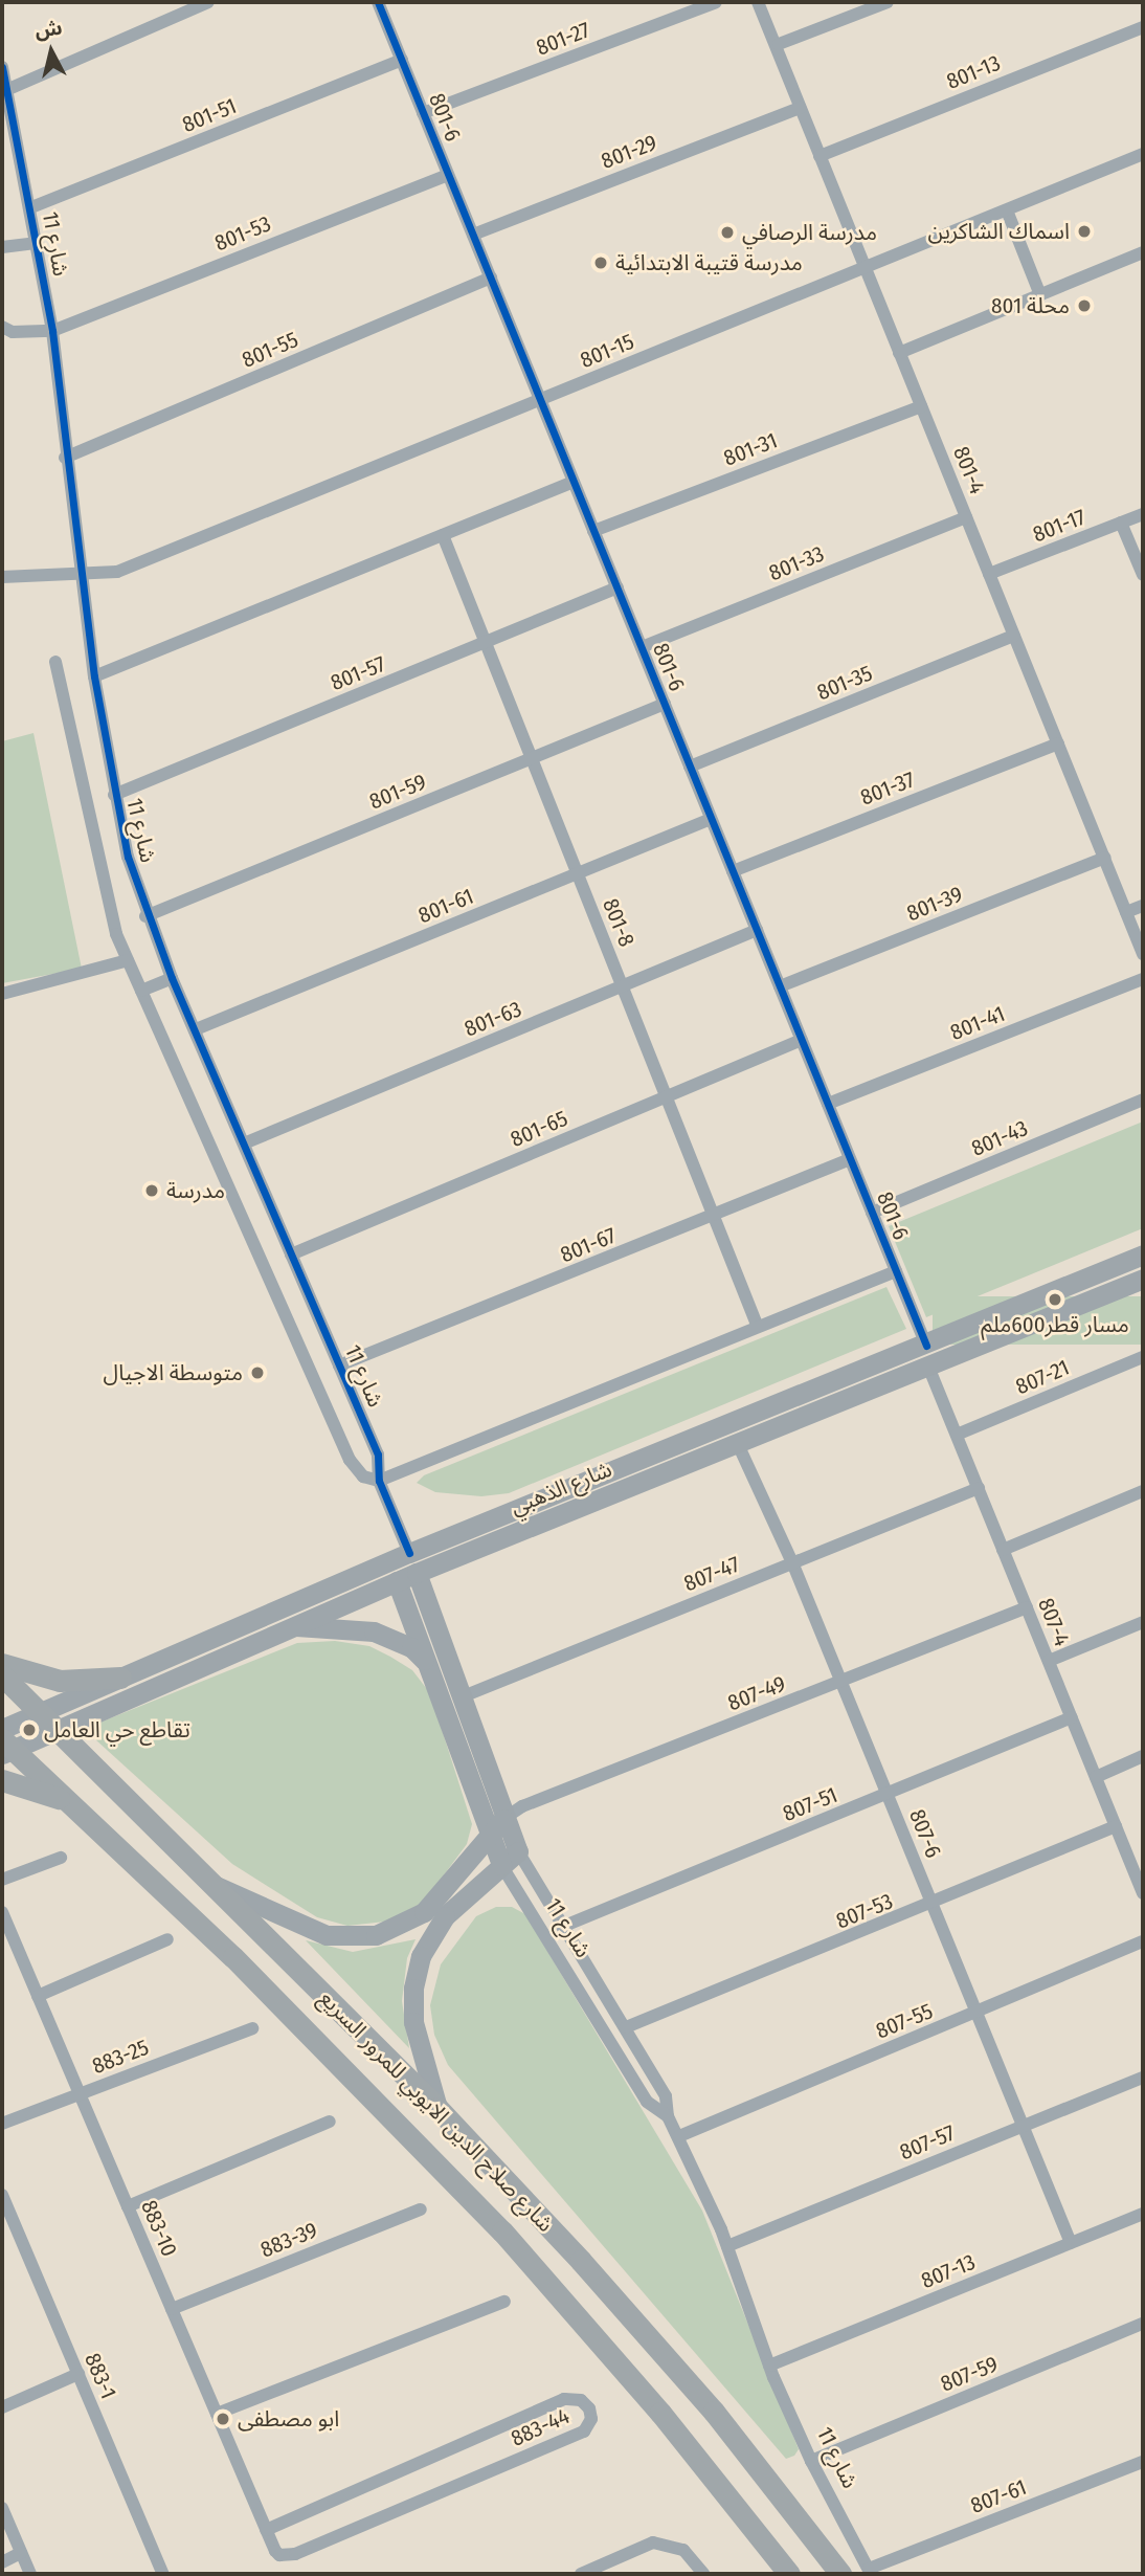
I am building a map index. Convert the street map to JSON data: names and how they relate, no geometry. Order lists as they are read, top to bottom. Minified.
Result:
{"streets":{"main road":["شارع صلاح الدين الايوبي للمرور السريع"],"street":["801-27","801-13","801-51","801-6","801-29","801-53","شارع 11","801-55","801-15","801-31","801-4","801-17","801-33","801-57","801-35","801-37","801-59","801-39","801-61","801-8","801-63","801-41","801-65","801-43","801-67","807-21","شارع الذهبي","807-47","807-4","807-49","807-51","807-6","807-53","807-55","883-25","807-57","883-10","883-39","807-13","807-59","883-1","883-44","807-61"]},"crossings":[["801-27","801-6"],["801-13","801-4"],["801-51","801-6"],["801-51","شارع 11"],["801-6","801-29"],["801-6","801-53"],["801-6","801-55"],["801-6","801-15"],["801-6","801-31"],["801-6","801-33"],["801-6","801-57"],["801-6","801-35"],["801-6","801-37"],["801-6","801-59"],["801-6","801-39"],["801-6","801-61"],["801-6","801-63"],["801-6","801-41"],["801-6","801-65"],["801-6","801-43"],["801-6","801-67"],["801-6","شارع الذهبي"],["801-29","801-4"],["801-53","شارع 11"],["شارع 11","801-55"],["شارع 11","801-15"],["شارع 11","801-57"],["شارع 11","801-59"],["شارع 11","801-61"],["شارع 11","801-63"],["شارع 11","801-65"],["شارع 11","801-67"],["شارع 11","شارع الذهبي"],["شارع 11","807-47"],["شارع 11","807-49"],["شارع 11","807-51"],["شارع 11","807-53"],["شارع 11","807-55"],["شارع 11","807-57"],["شارع 11","807-13"],["شارع 11","807-59"],["شارع 11","807-61"],["801-15","801-4"],["801-31","801-4"],["801-4","801-17"],["801-4","801-33"],["801-4","801-35"],["801-4","801-37"],["801-4","801-39"],["801-57","801-8"],["801-59","801-8"],["801-61","801-8"],["801-8","801-63"],["801-8","801-65"],["801-8","801-67"],["807-21","807-4"],["شارع الذهبي","807-4"],["شارع الذهبي","807-6"],["شارع الذهبي","شارع صلاح الدين الايوبي للمرور السريع"],["807-47","807-4"],["807-47","807-6"],["807-4","807-49"],["807-4","807-51"],["807-4","807-53"],["807-49","807-6"],["807-51","807-6"],["807-6","807-53"],["807-6","807-55"],["807-6","807-57"],["807-6","807-13"],["883-25","883-10"],["883-10","883-39"],["883-10","883-44"]],"places":["اسماك الشاكرين","مدرسة الرصافي","مدرسة قتيبة الابتدائية","محلة 801","مدرسة","مسار قطر600ملم","متوسطة الاجيال","تقاطع حي العامل","ابو مصطفى"],"north":"top"}
